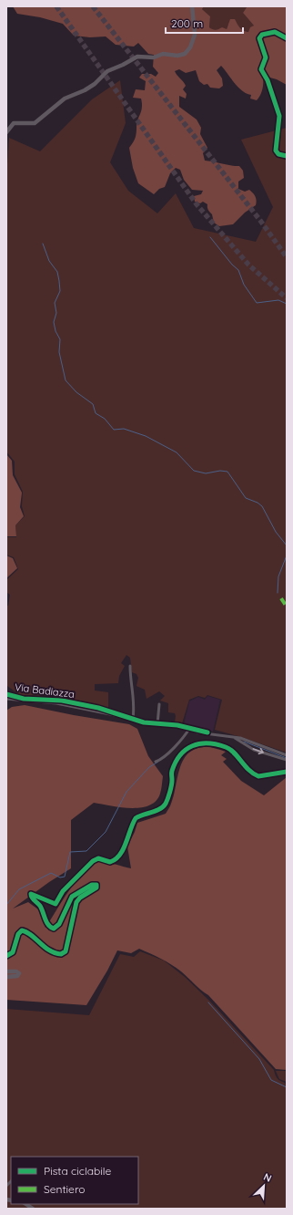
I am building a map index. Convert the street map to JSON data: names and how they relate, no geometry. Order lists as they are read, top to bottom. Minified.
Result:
{"streets":{"street":["Via Badiazza"]},"legend":["Pista ciclabile","Sentiero"],"scale_bar":"200 m","north":"top right"}
